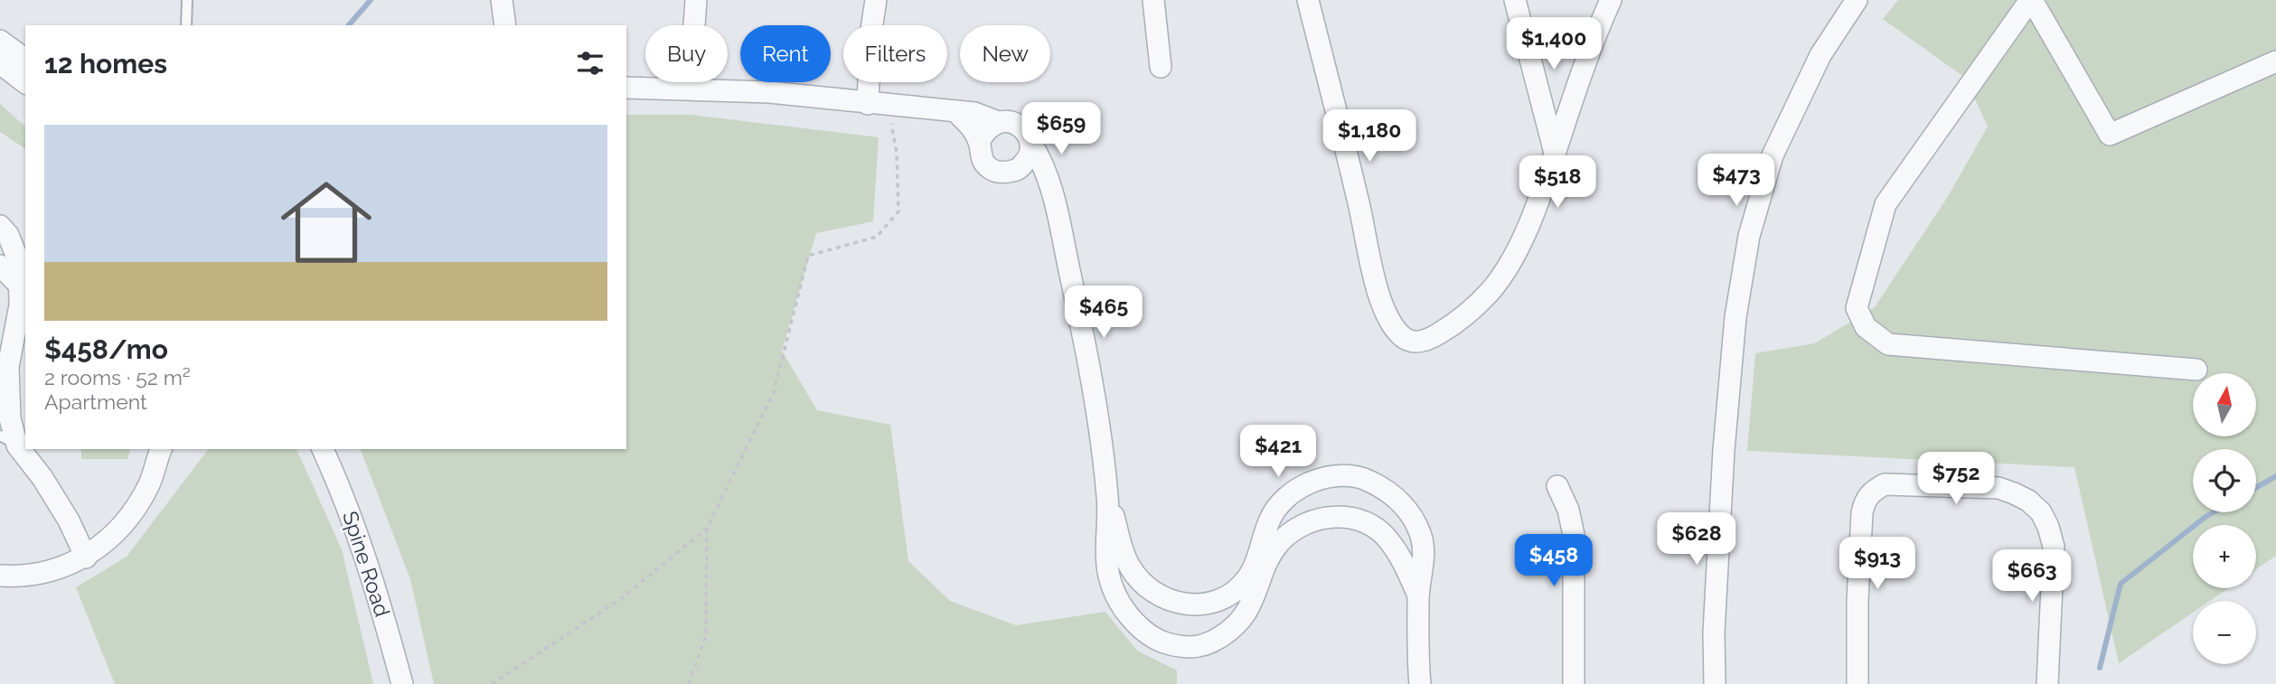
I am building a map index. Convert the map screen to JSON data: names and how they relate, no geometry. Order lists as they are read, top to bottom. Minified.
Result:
{"streets":{"street":["Spine Road"]},"north":"top","page":{"price":["$1,400","$659","$1,180","$473","$518","$465","$421","$752","$628","$458","$913","$663"],"chip":["Buy","Rent","Filters","New"],"heading":"12 homes","list":[{"name":"$458/mo","note":"2 rooms · 52 m² · Apartment"}],"map_buttons":["+","−"]}}
